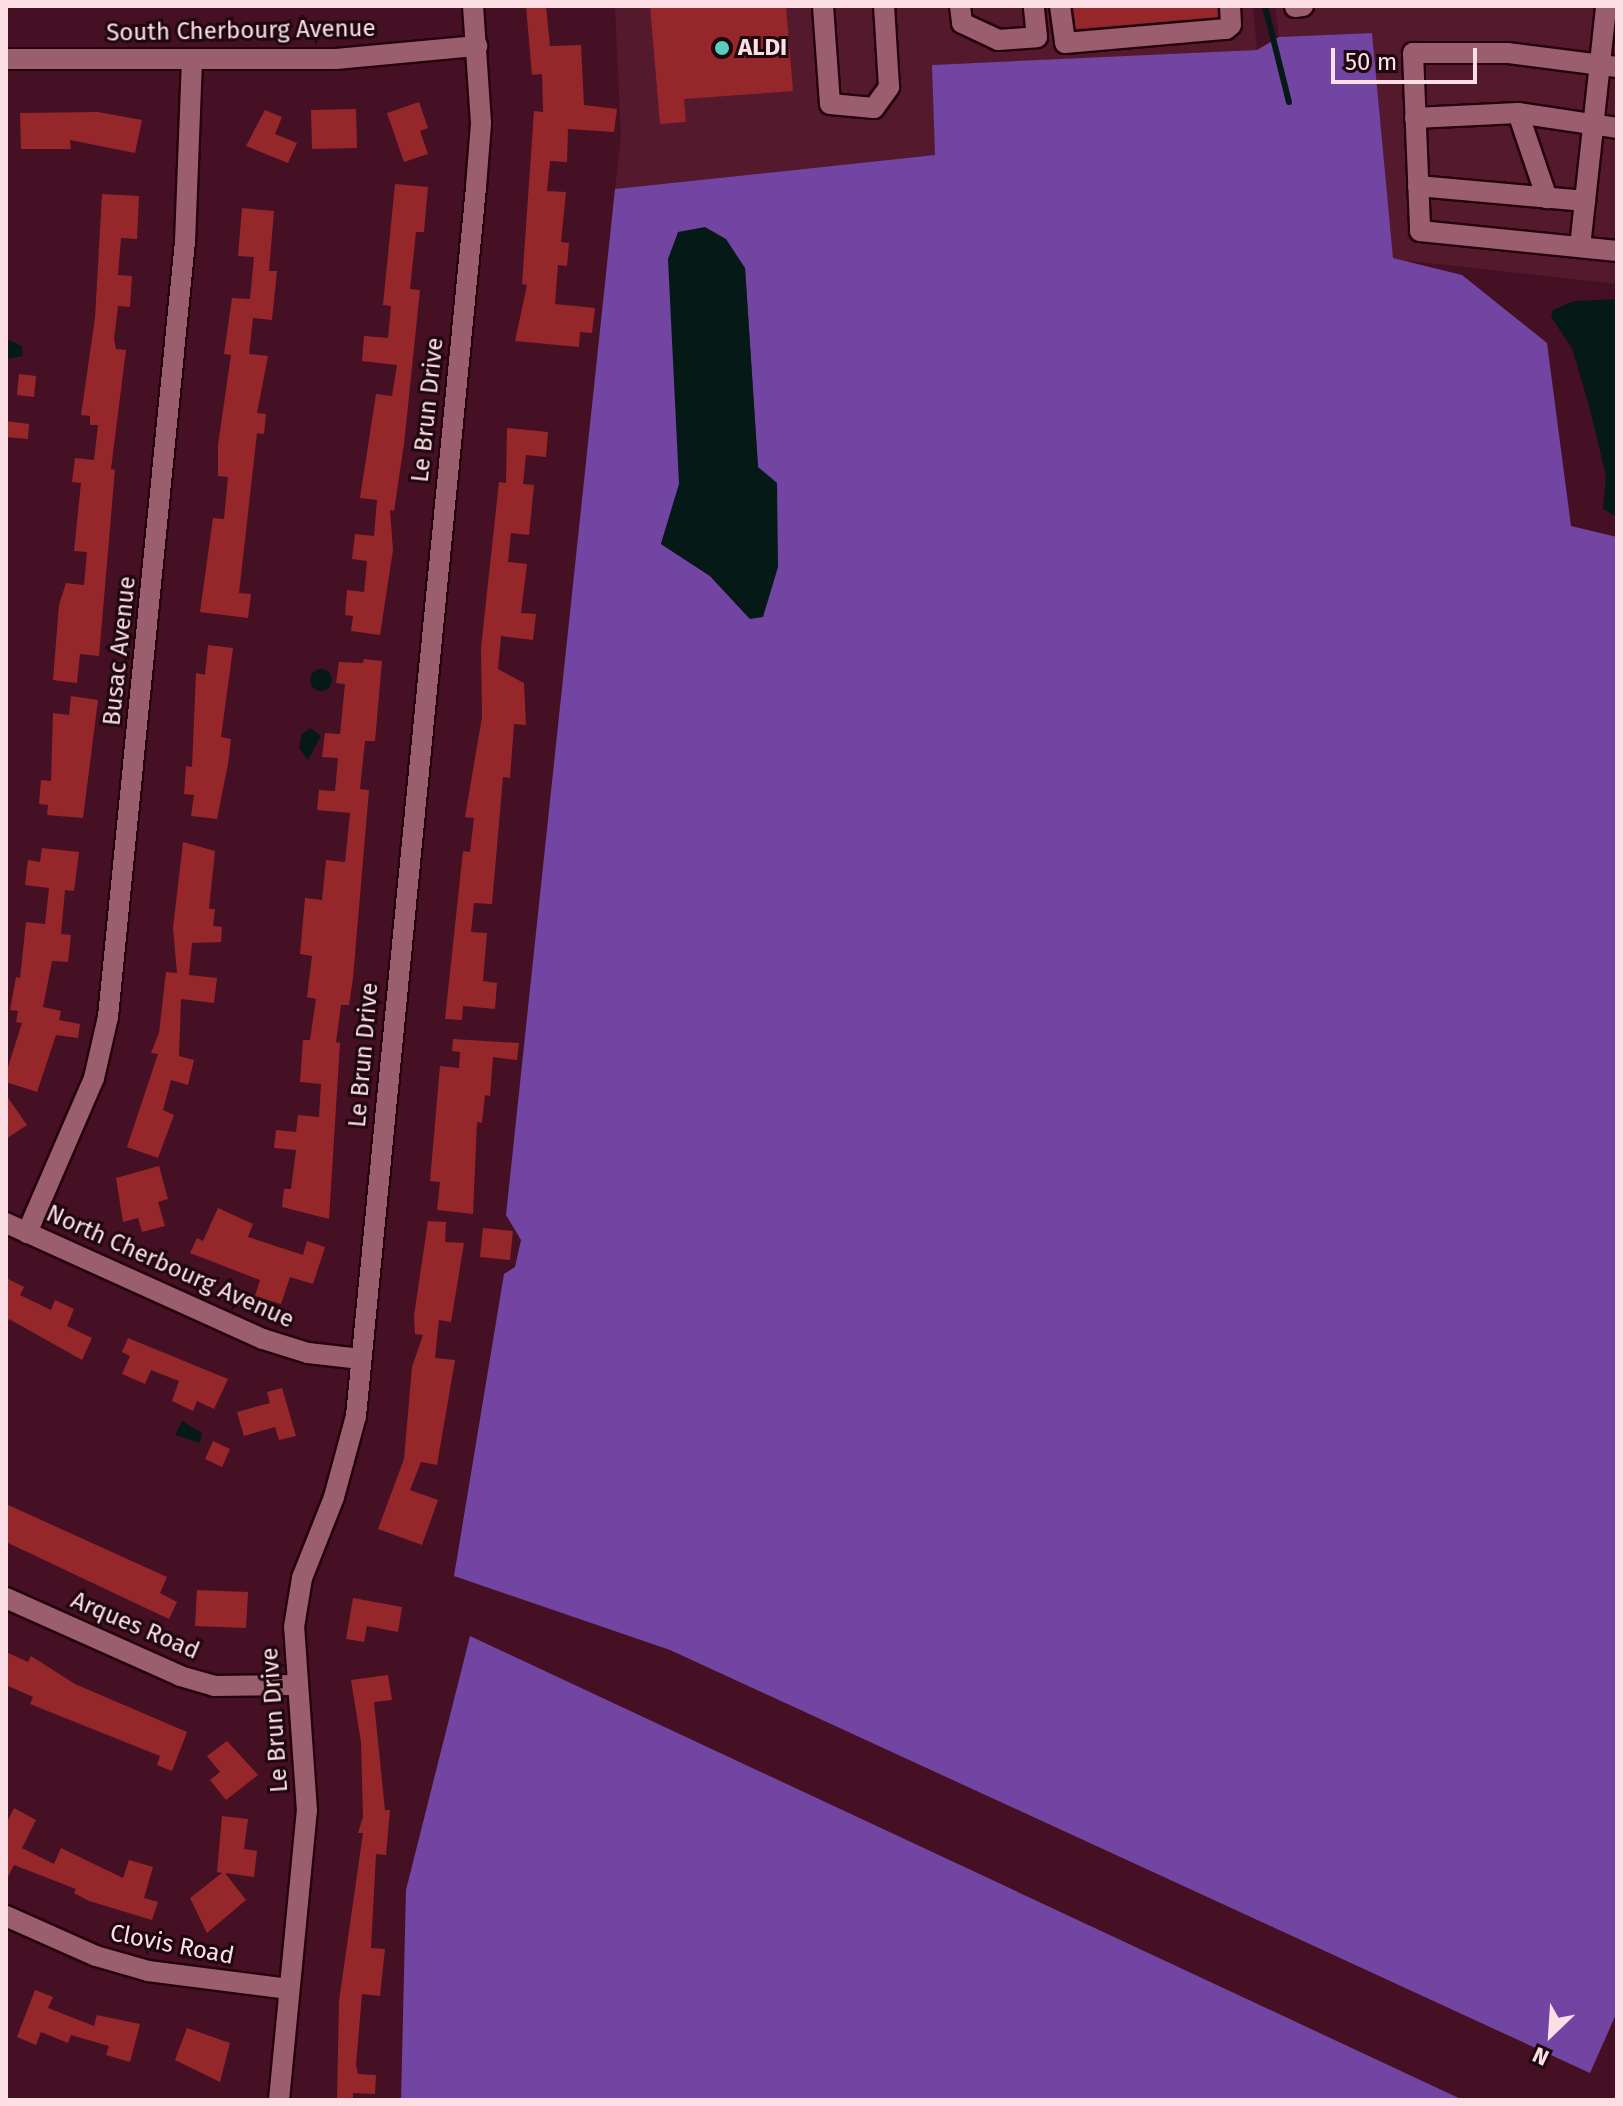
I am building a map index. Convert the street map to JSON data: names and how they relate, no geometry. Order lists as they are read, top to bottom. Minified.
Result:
{"streets":{"street":["South Cherbourg Avenue","Le Brun Drive","Busac Avenue","North Cherbourg Avenue","Arques Road","Clovis Road"]},"crossings":[["South Cherbourg Avenue","Le Brun Drive"],["South Cherbourg Avenue","Busac Avenue"],["Le Brun Drive","North Cherbourg Avenue"],["Le Brun Drive","Arques Road"],["Le Brun Drive","Clovis Road"],["Busac Avenue","North Cherbourg Avenue"]],"places":["ALDI"],"scale_bar":"50 m","north":"bottom left"}
